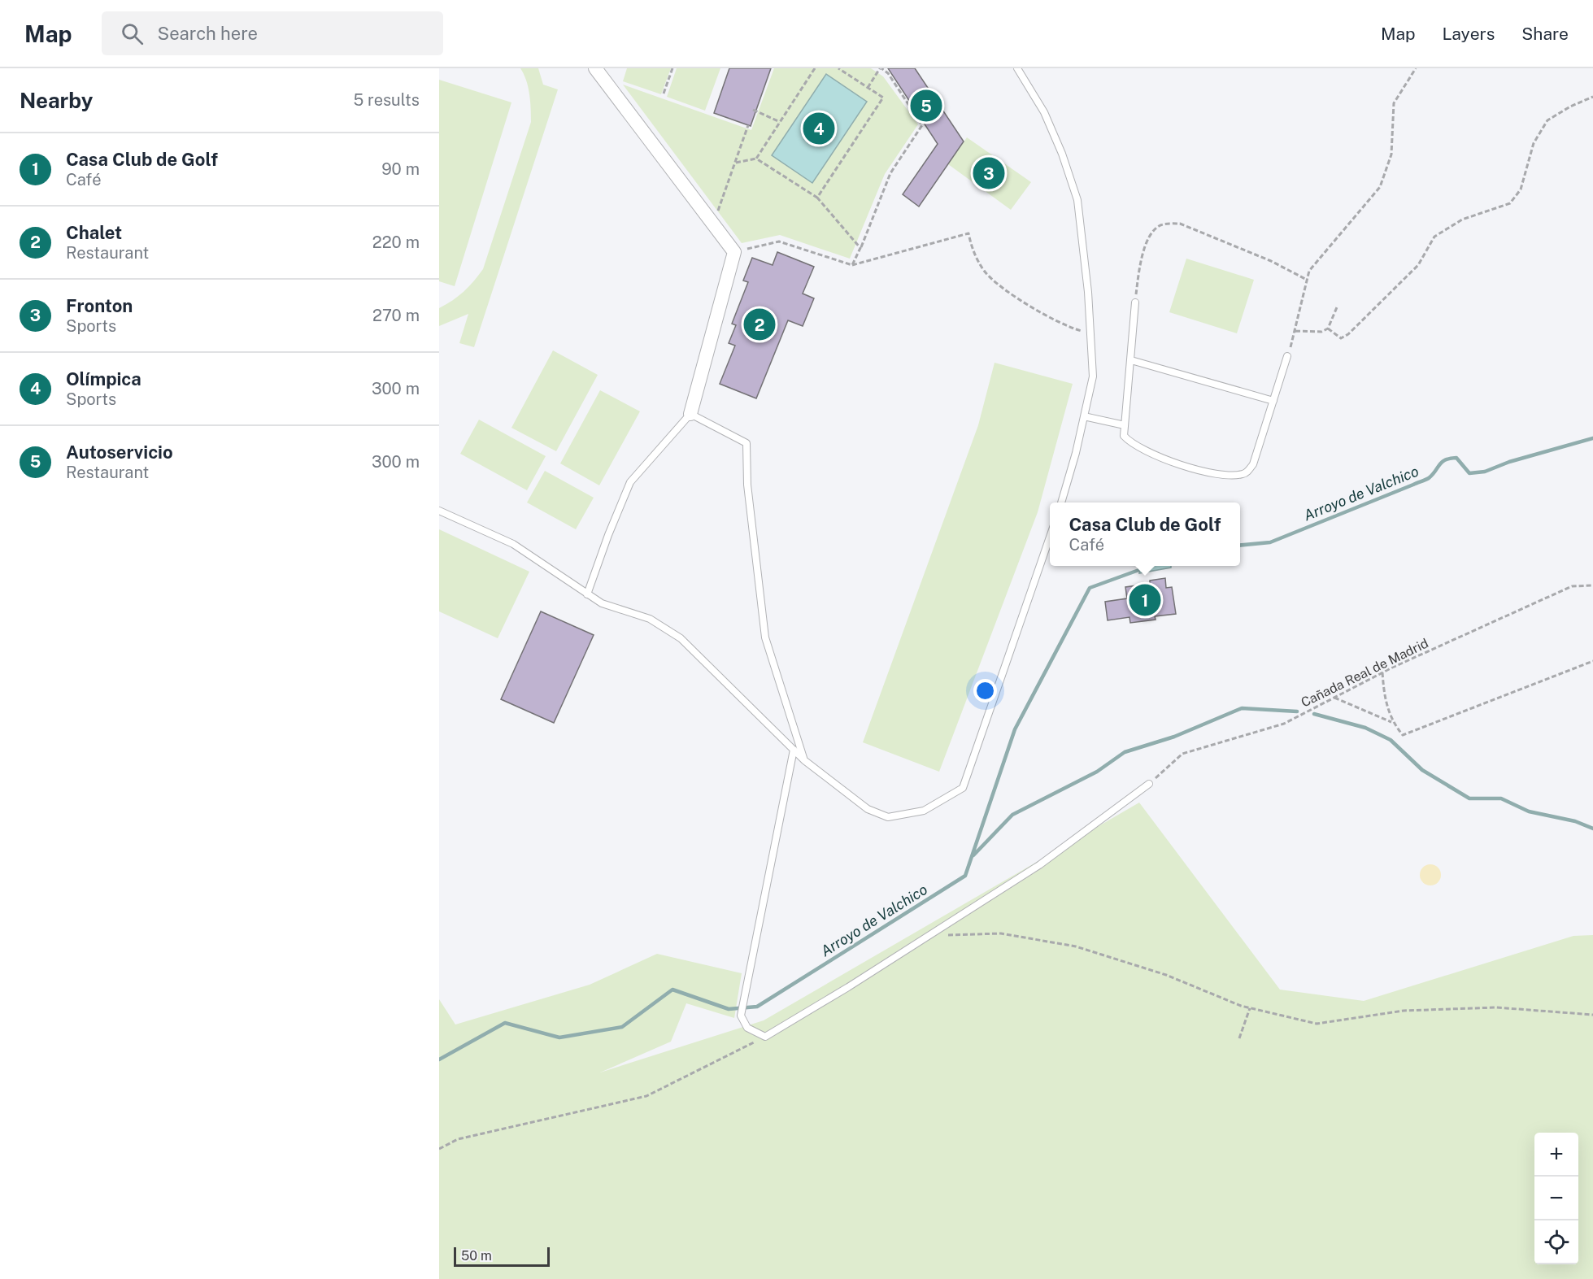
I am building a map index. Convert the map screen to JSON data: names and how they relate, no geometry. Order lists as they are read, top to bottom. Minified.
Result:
{"streets":{"path":["Cañada Real de Madrid"]},"water":["Arroyo de Valchico"],"scale_bar":"50 m","page":{"header":"Map","search":"Search here","nav":["Map","Layers","Share"],"heading":["Nearby","5 results"],"pins":["5","4","3","2","1"],"list":[{"mark":"1","name":"Casa Club de Golf","note":"Café","value":"90 m"},{"mark":"2","name":"Chalet","note":"Restaurant","value":"220 m"},{"mark":"3","name":"Fronton","note":"Sports","value":"270 m"},{"mark":"4","name":"Olímpica","note":"Sports","value":"300 m"},{"mark":"5","name":"Autoservicio","note":"Restaurant","value":"300 m"}],"popup":["Casa Club de Golf","Café"],"map_buttons":["+","−"],"scale":"50 m"}}
